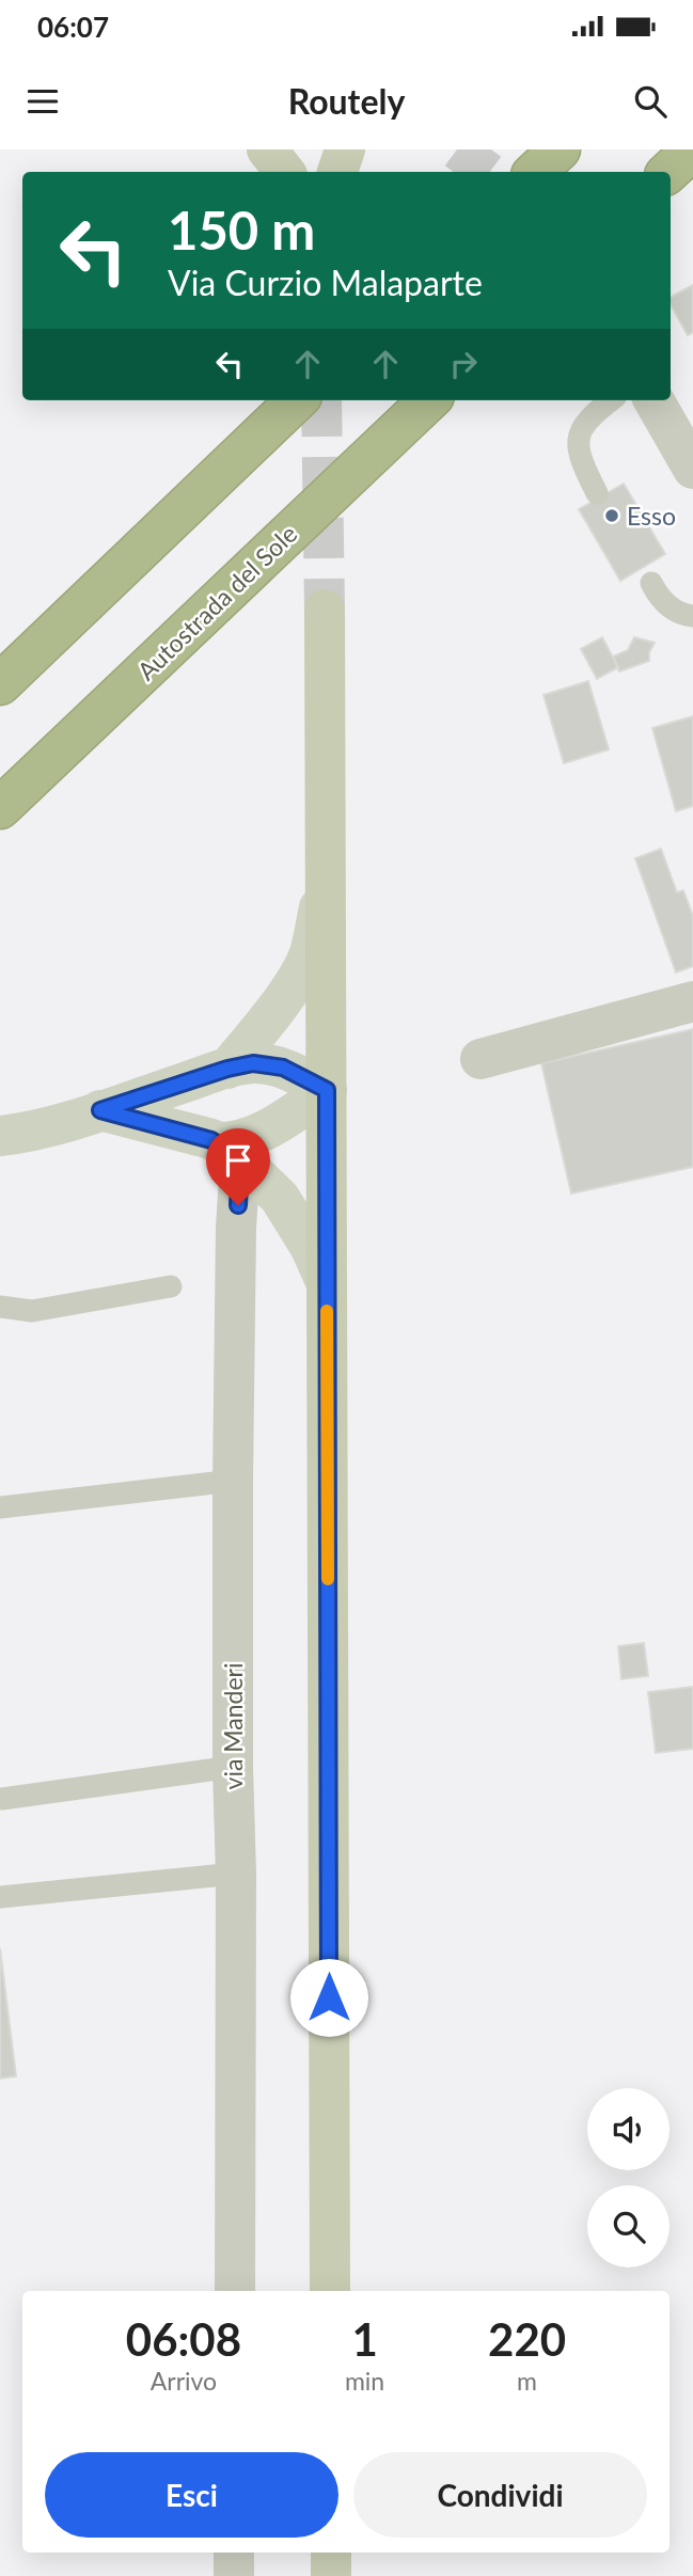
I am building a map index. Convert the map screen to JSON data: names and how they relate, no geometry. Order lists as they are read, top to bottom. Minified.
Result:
{"streets":{"highway":["Autostrada del Sole"],"street":["via Manderi"]},"places":["Esso"],"page":{"status":"06:07","header":"Routely","turn":["150 m","Via Curzio Malaparte"],"eta":["06:08","Arrivo","1","min","220","m"],"buttons":["Esci","Condividi"]}}
